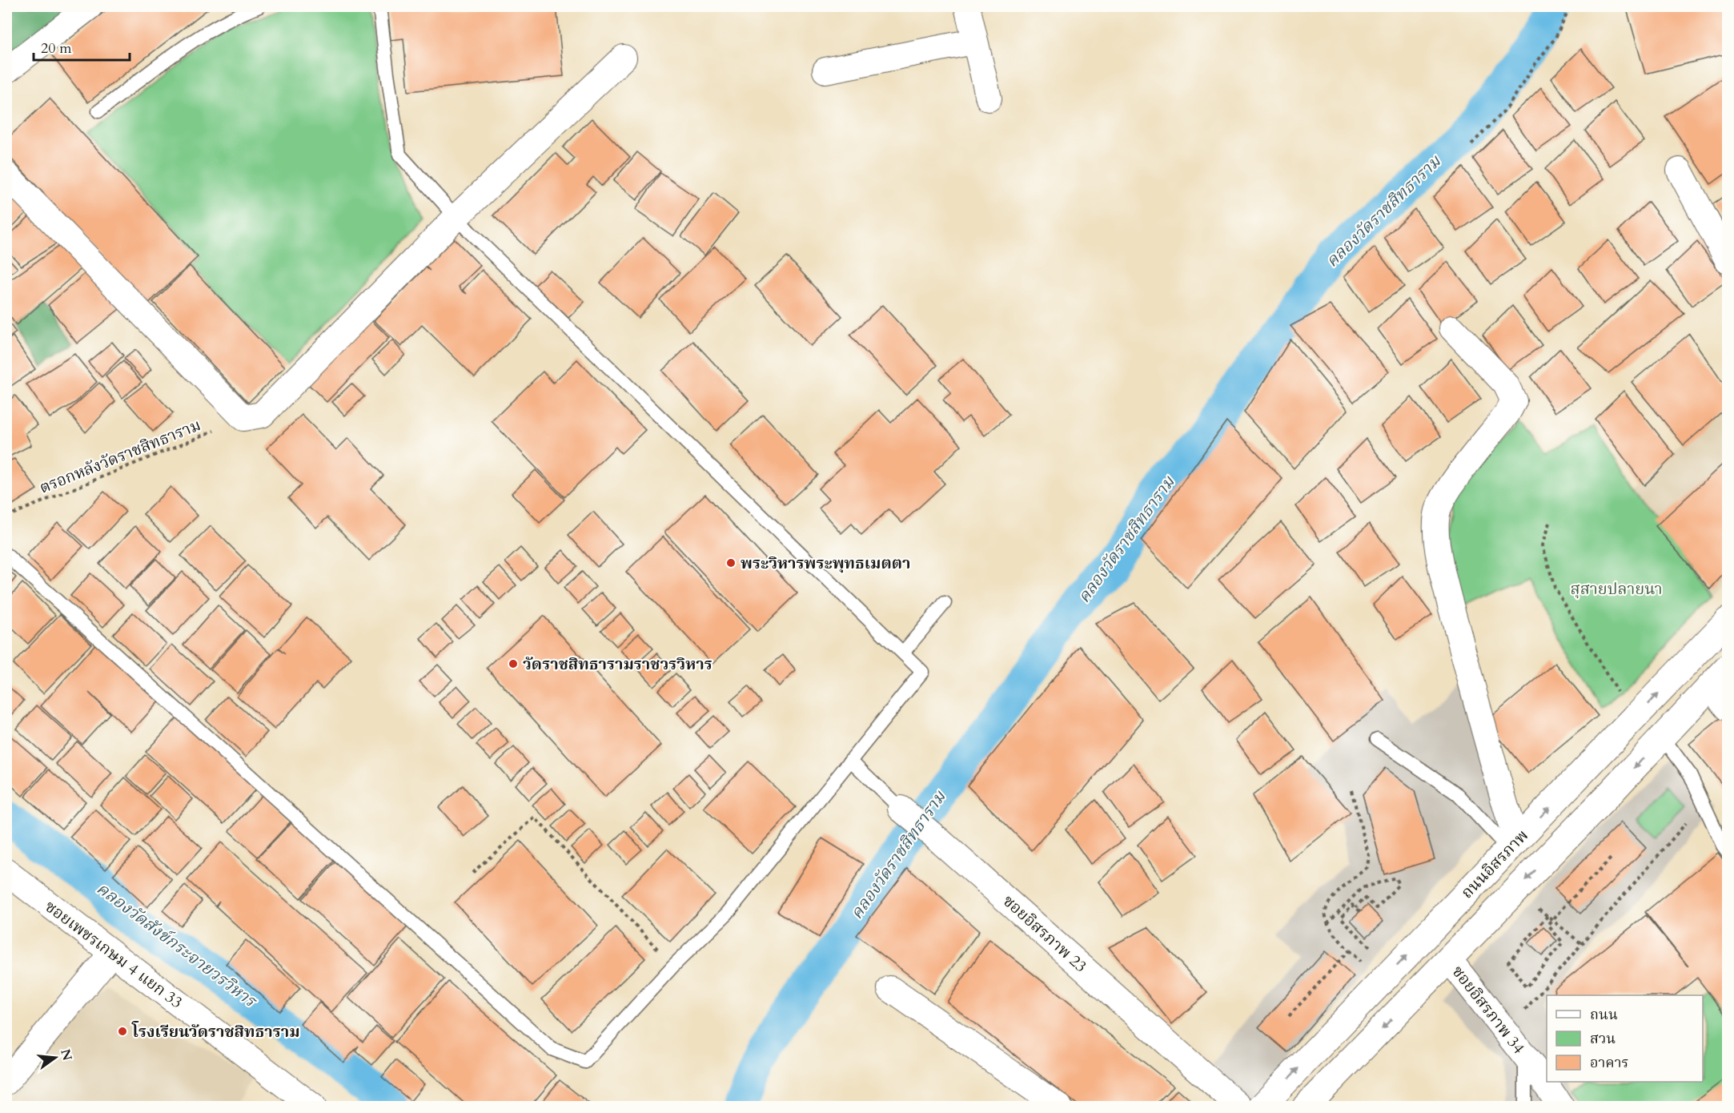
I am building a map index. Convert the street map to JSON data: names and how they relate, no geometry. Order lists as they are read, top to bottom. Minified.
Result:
{"streets":{"main road":["ถนนอิสรภาพ"],"street":["ซอยอิสรภาพ 23","ซอยเพชรเกษม 4 แยก 33","ซอยอิสรภาพ 34"],"path":["ตรอกหลังวัดราชสิทธาราม"]},"water":["คลองวัดราชสิทธาราม","คลองวัดสังข์กระจายวรวิหาร"],"parks":["สุสายปลายนา"],"places":["พระวิหารพระพุทธเมตตา","วัดราชสิทธารามราชวรวิหาร","โรงเรียนวัดราชสิทธาราม"],"legend":["ถนน","สวน","อาคาร"],"scale_bar":"20 m","north":"right"}
